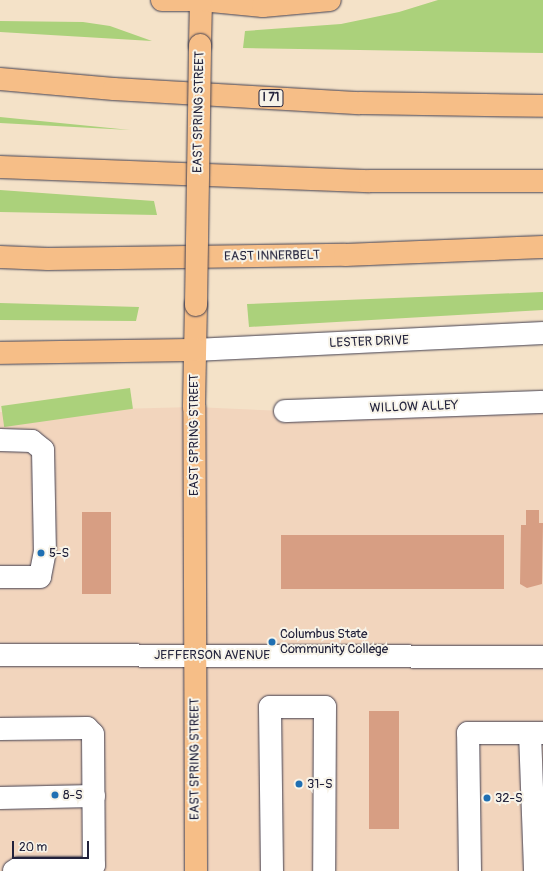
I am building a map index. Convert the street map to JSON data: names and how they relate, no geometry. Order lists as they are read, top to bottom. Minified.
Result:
{"streets":{"main road":["I 71","EAST SPRING STREET","EAST INNERBELT"],"street":["LESTER DRIVE","WILLOW ALLEY","JEFFERSON AVENUE"]},"crossings":[["EAST SPRING STREET","LESTER DRIVE"],["EAST SPRING STREET","JEFFERSON AVENUE"]],"places":["5-S","Columbus State Community College","31-S","8-S","32-S"],"scale_bar":"20 m"}
